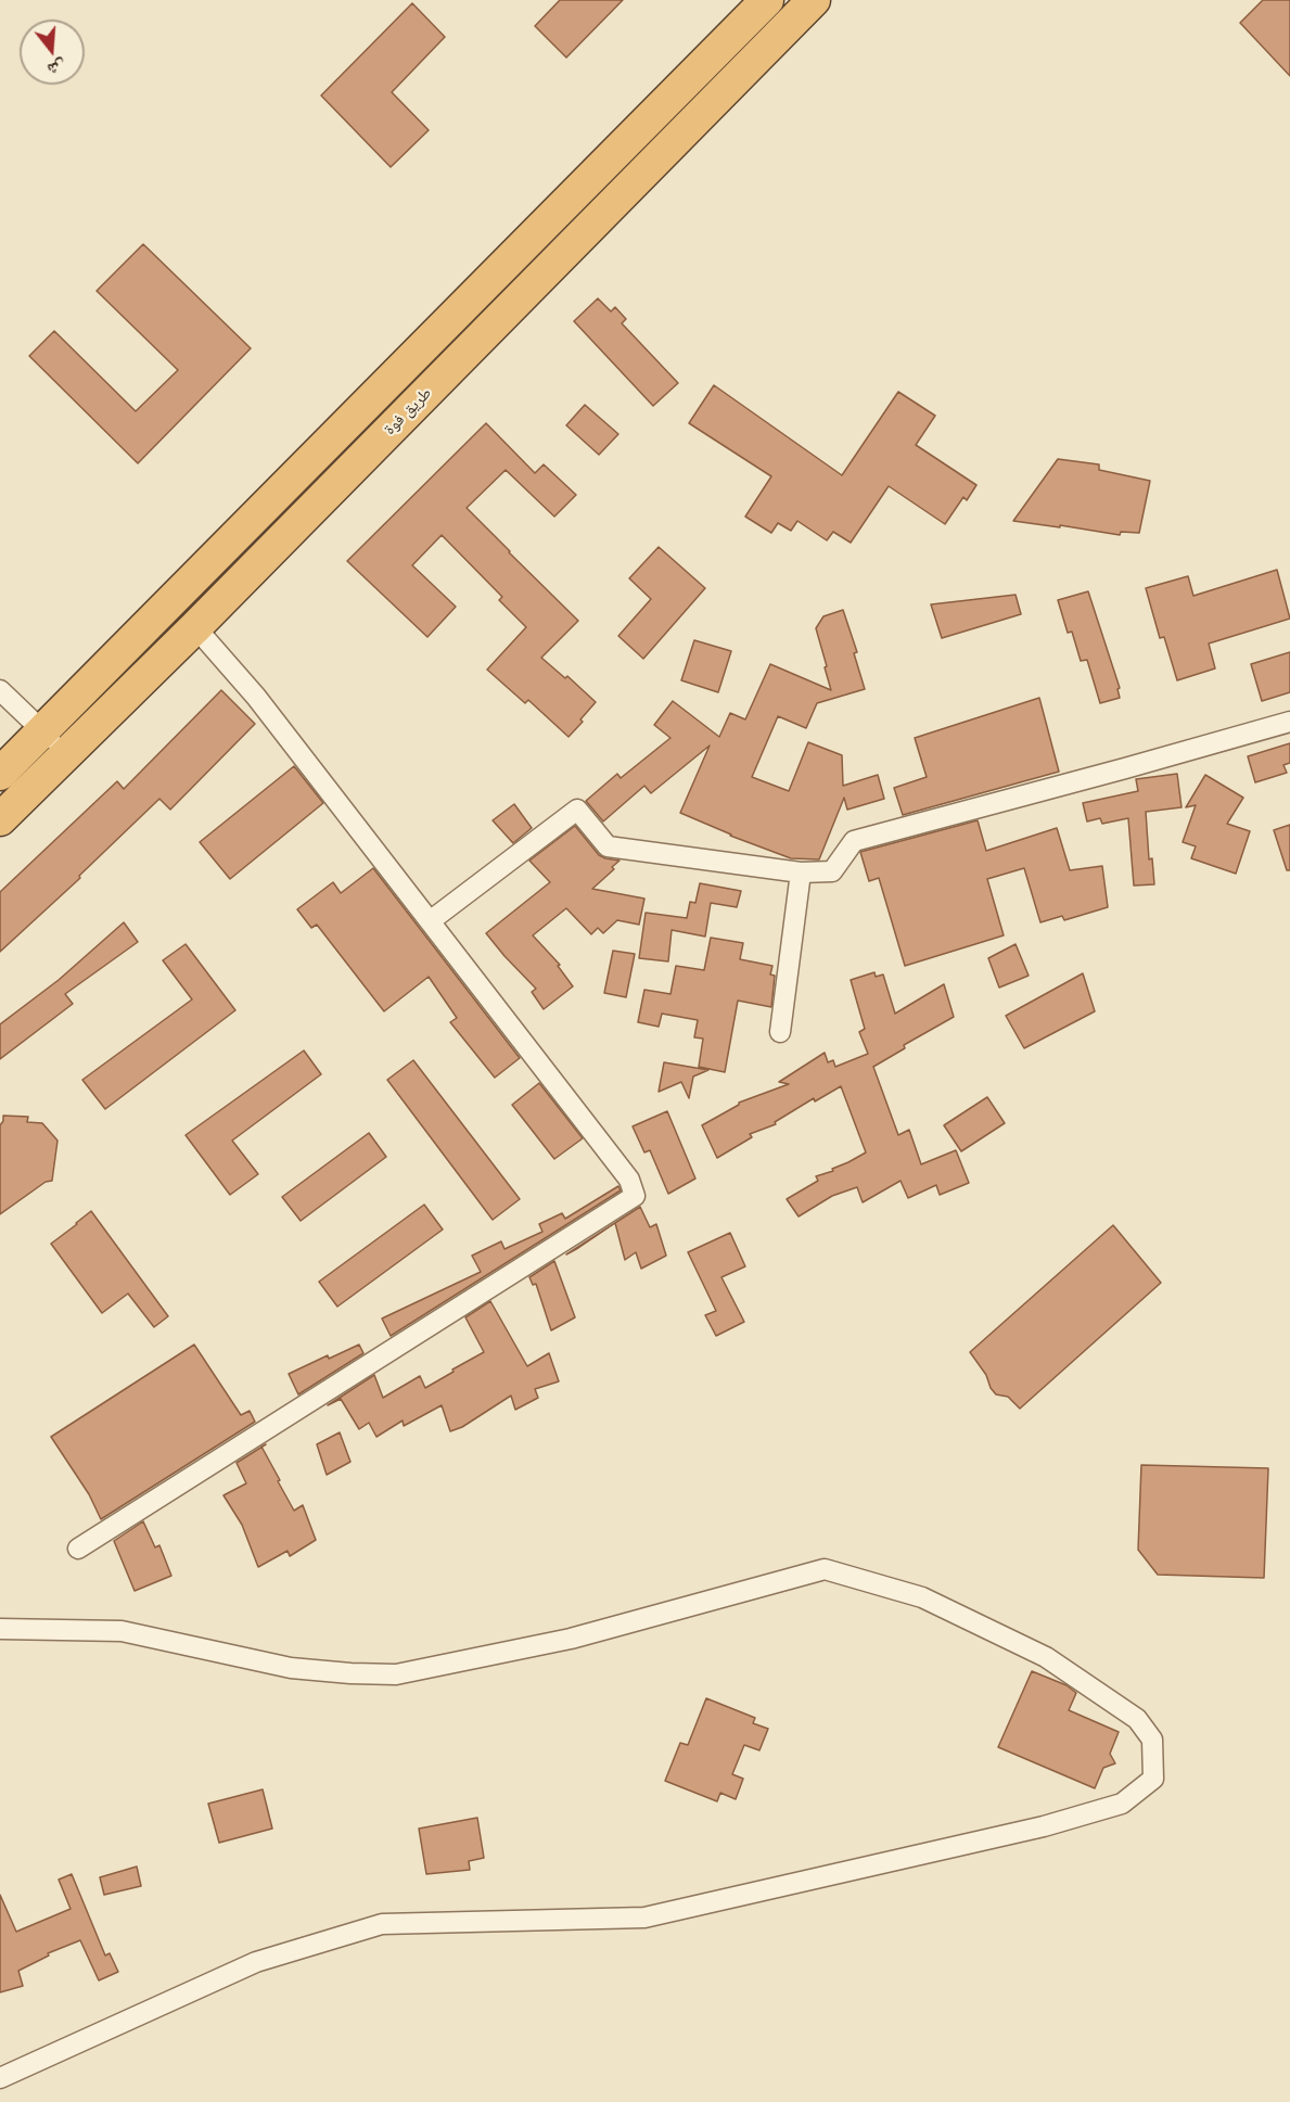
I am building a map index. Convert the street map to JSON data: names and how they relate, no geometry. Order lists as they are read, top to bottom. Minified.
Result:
{"streets":{"highway":["طريق فوة"]},"north":"bottom"}
